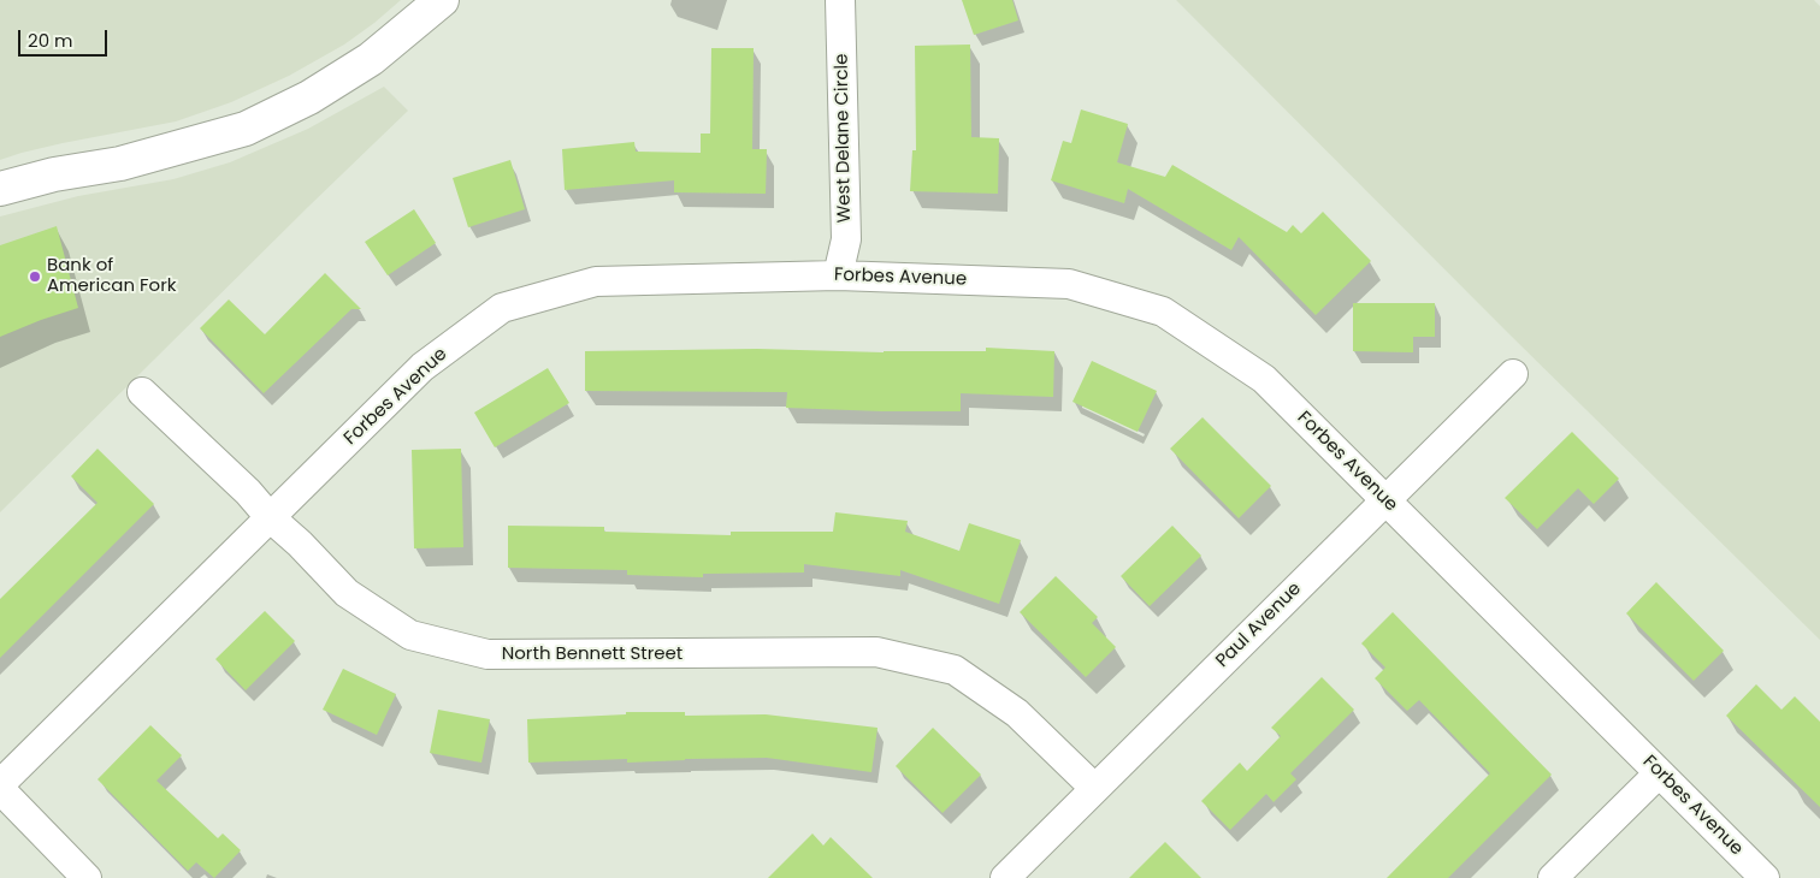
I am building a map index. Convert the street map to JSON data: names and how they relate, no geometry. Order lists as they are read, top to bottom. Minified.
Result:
{"streets":{"street":["West Delane Circle","Forbes Avenue","Paul Avenue","North Bennett Street"]},"crossings":[["West Delane Circle","Forbes Avenue"],["Forbes Avenue","Paul Avenue"],["Forbes Avenue","North Bennett Street"],["Paul Avenue","North Bennett Street"]],"places":["Bank of American Fork"],"scale_bar":"20 m"}
